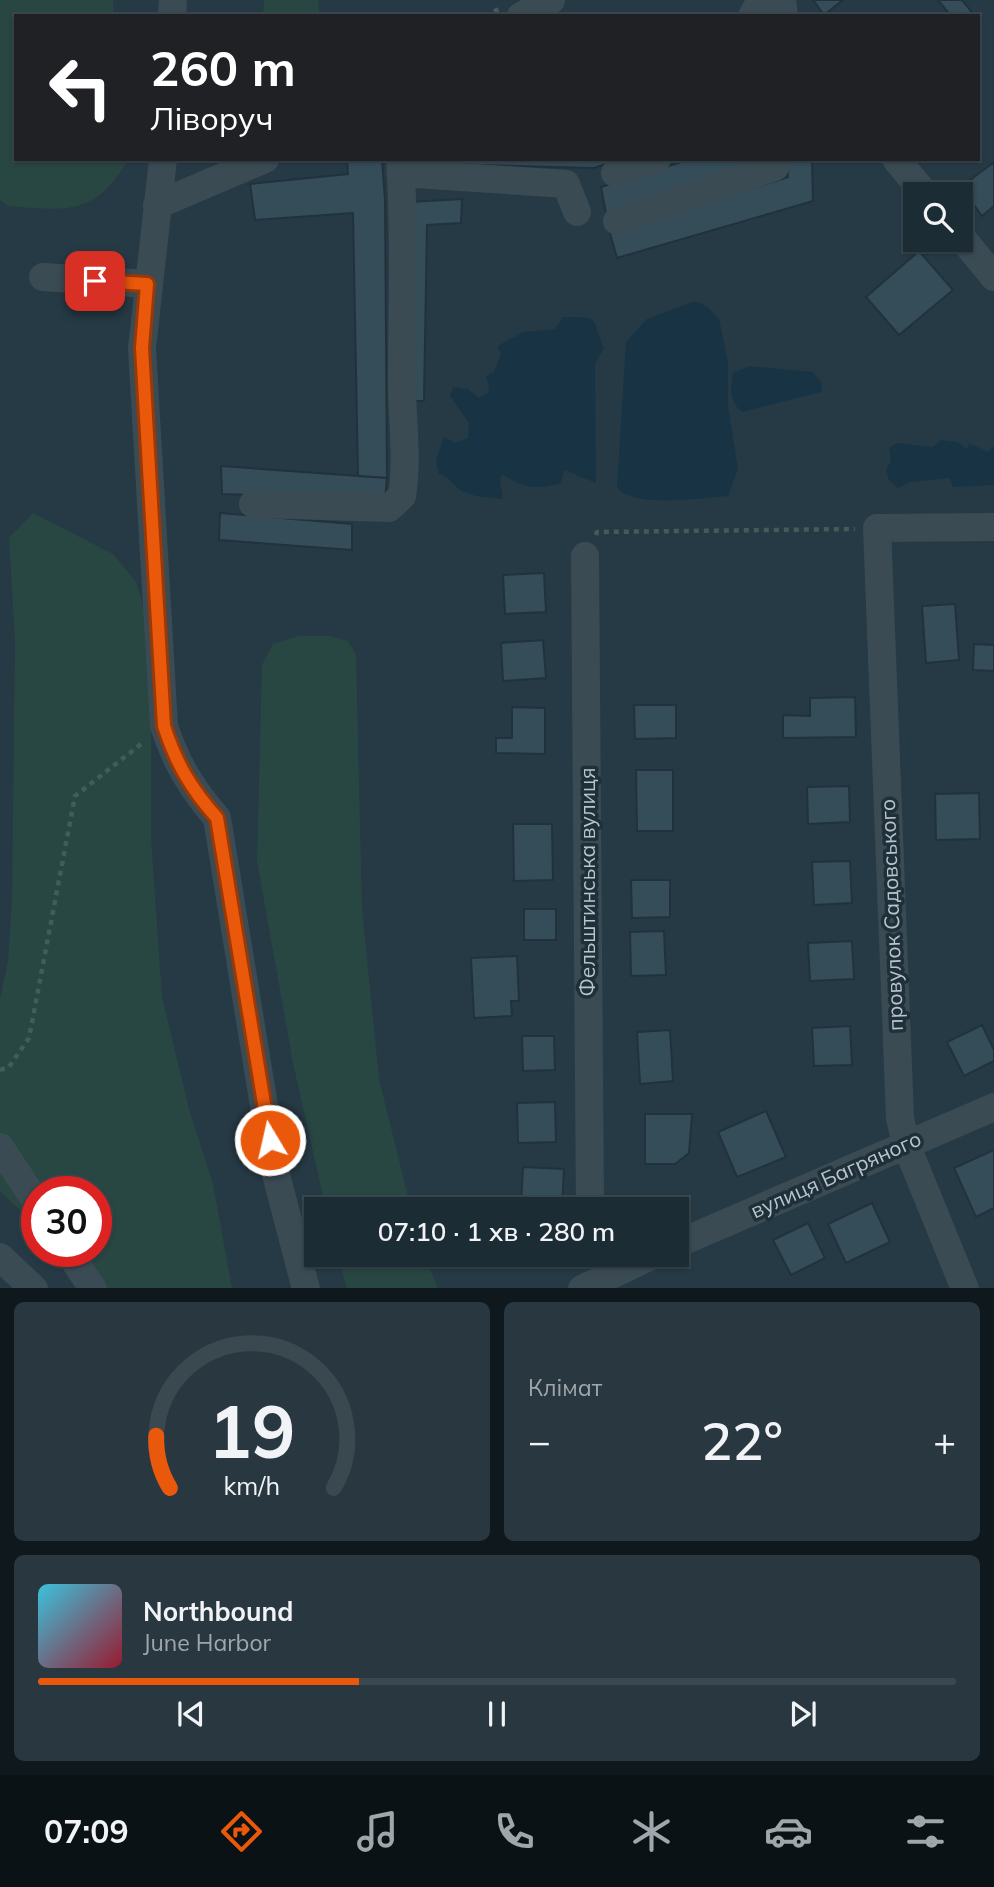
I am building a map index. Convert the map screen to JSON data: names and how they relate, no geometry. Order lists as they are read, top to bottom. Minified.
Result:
{"streets":{"street":["Фельштинська вулиця","провулок Садовського","вулиця Багряного"]},"crossings":[["провулок Садовського","вулиця Багряного"]],"page":{"turn":["260 m","Ліворуч"],"limit":"30","trip":"07:10 · 1 хв · 280 m","tile":"Клімат","heat":["−","22°","+"],"song":["Northbound","June Harbor"],"tabs":"07:09","gauge":["19","km/h"]}}
